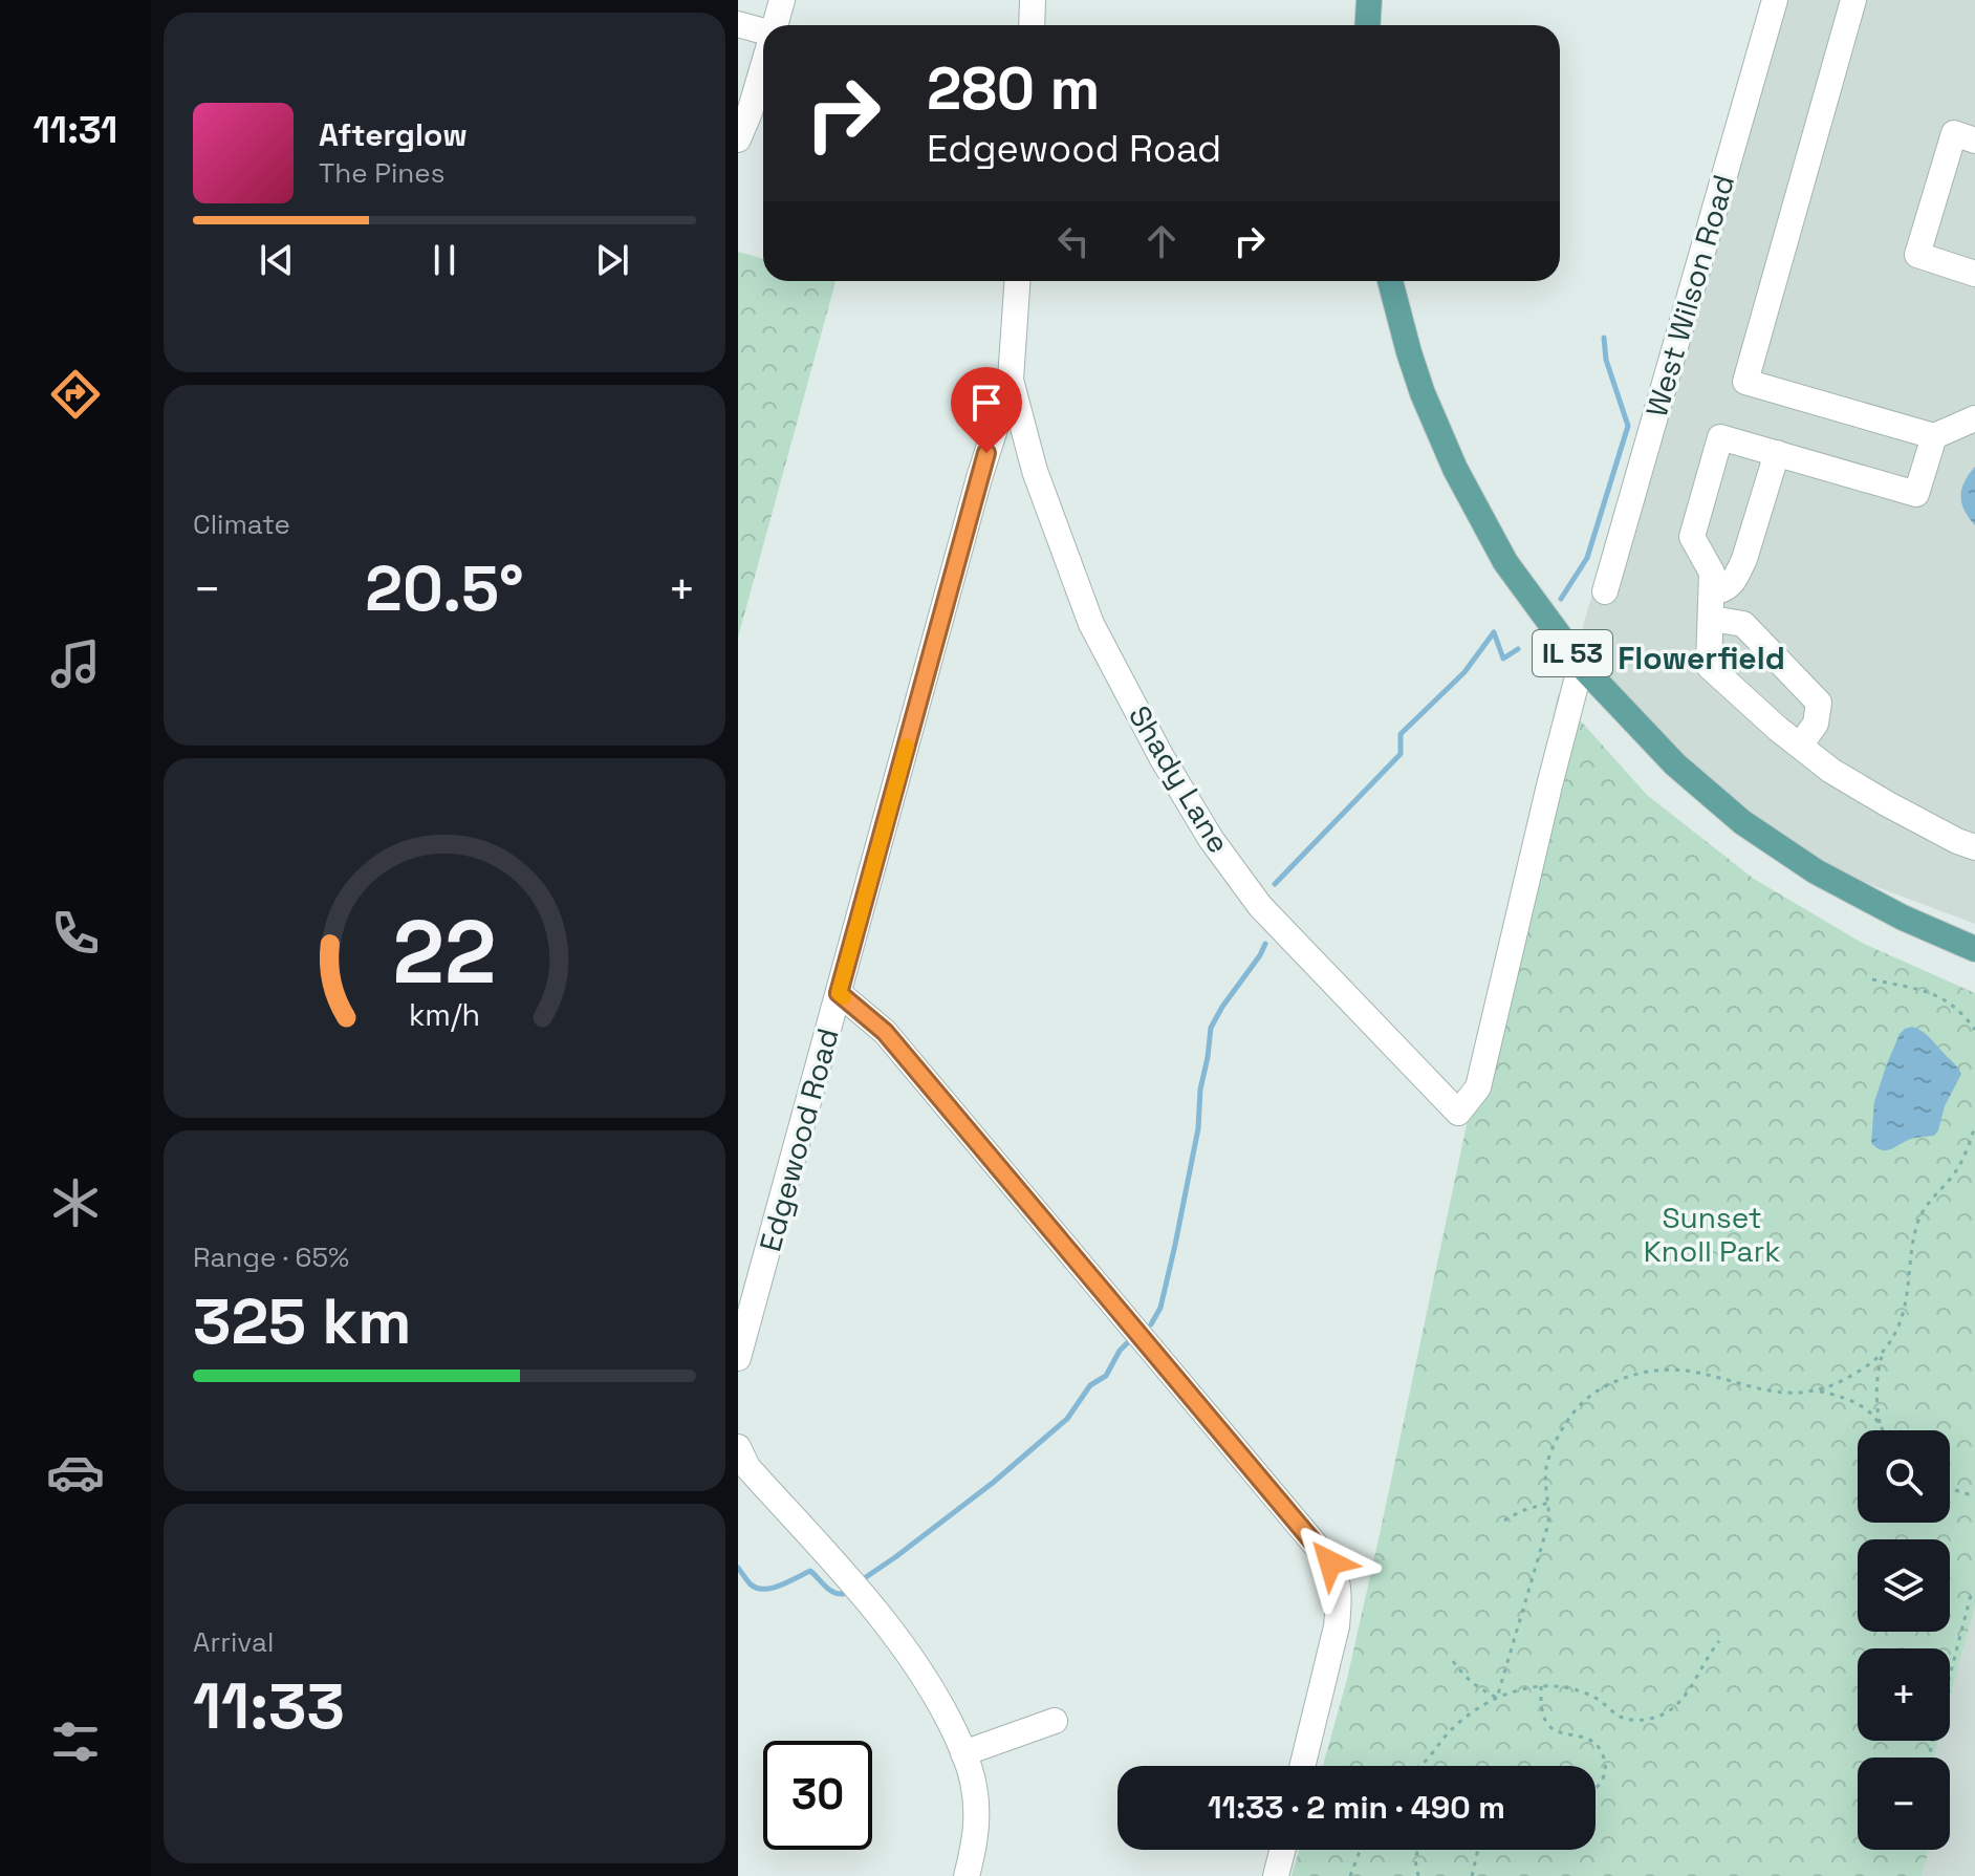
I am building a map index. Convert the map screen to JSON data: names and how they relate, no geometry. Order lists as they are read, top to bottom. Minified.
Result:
{"streets":{"main road":["IL 53"],"street":["West Wilson Road","Shady Lane","Edgewood Road"]},"crossings":[["IL 53","Shady Lane"],["Shady Lane","Edgewood Road"]],"districts":["Flowerfield"],"parks":["Sunset Knoll Park"],"page":{"tabs":"11:31","turn":["280 m","Edgewood Road"],"song":["Afterglow","The Pines"],"tile":["Climate",["Range · 65%","325 km"],["Arrival","11:33"]],"heat":["−","20.5°","+"],"map_buttons":["+","−"],"limit":"30","trip":"11:33 · 2 min · 490 m","gauge":["22","km/h"]}}
